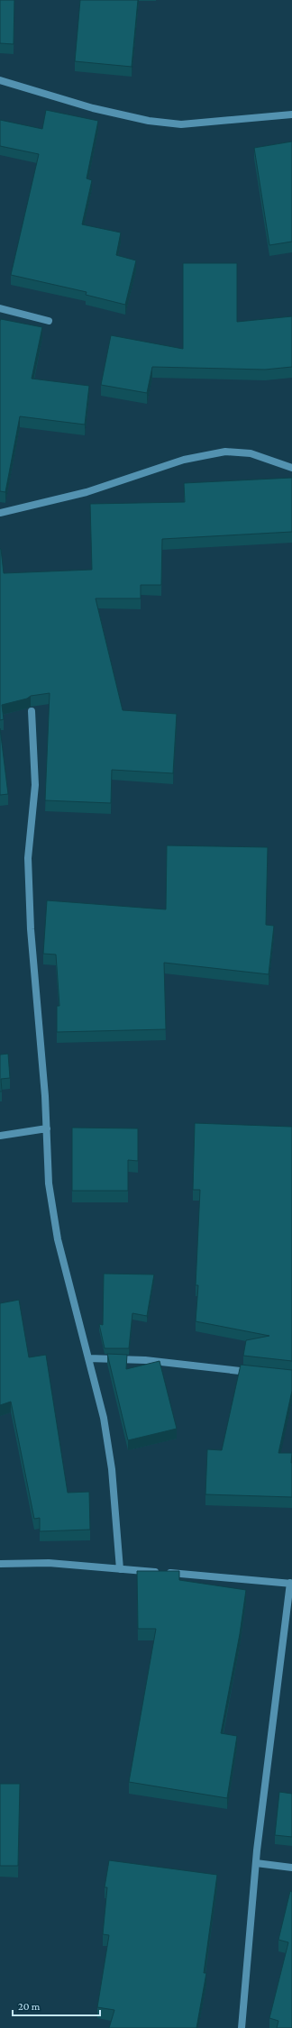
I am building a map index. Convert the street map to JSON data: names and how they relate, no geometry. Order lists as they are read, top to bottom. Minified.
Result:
{"scale_bar":"20 m"}
